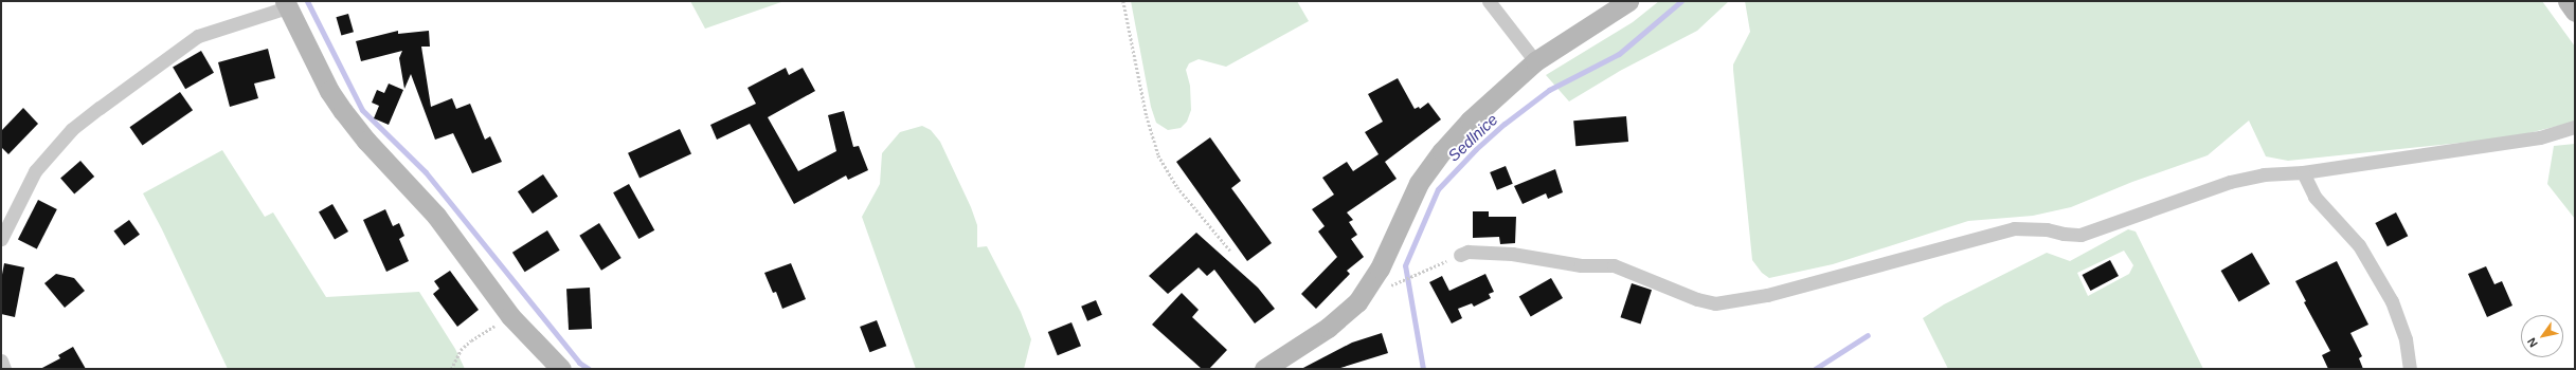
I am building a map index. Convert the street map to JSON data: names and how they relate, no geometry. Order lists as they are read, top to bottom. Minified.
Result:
{"water":["Sedlnice"],"north":"bottom left"}
